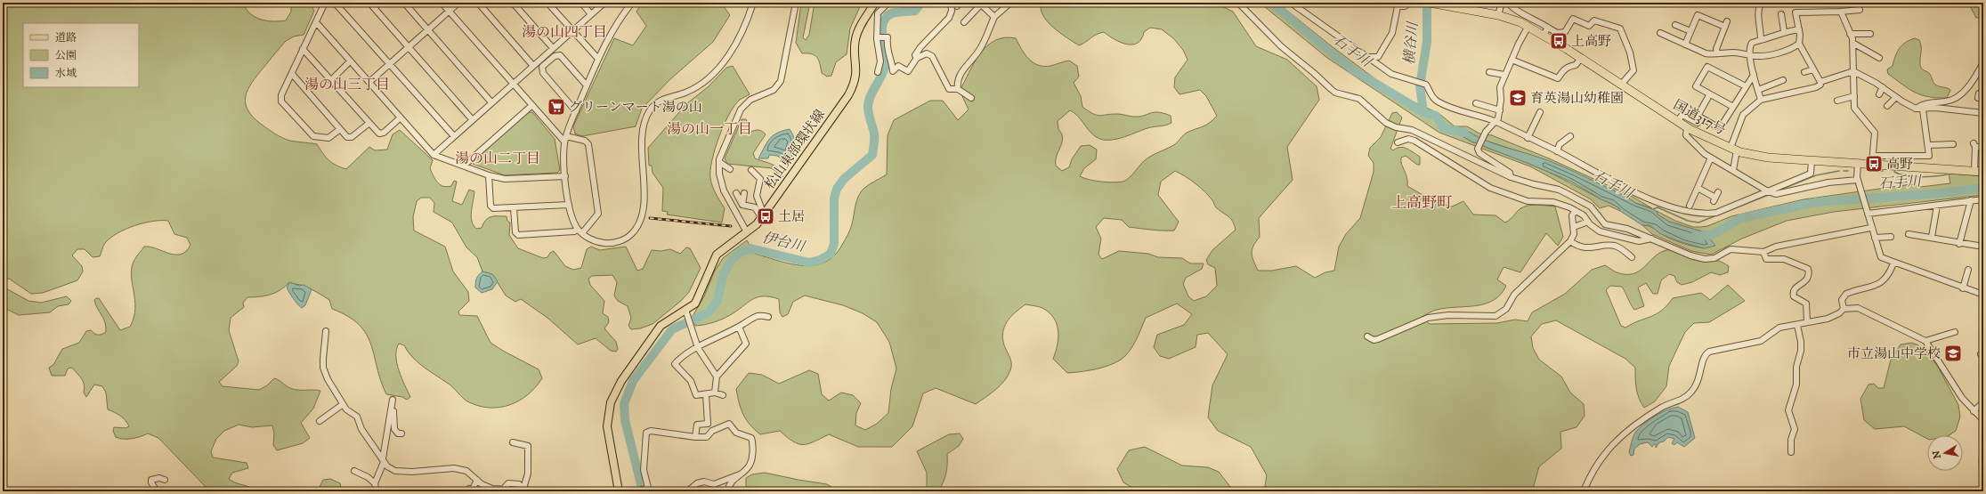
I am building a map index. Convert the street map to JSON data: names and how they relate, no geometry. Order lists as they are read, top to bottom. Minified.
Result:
{"streets":{"highway":["国道317号"],"main road":["松山東部環状線"]},"districts":["湯の山四丁目","湯の山三丁目","湯の山一丁目","湯の山二丁目","上高野町"],"water":["横谷川","石手川","伊台川"],"places":{"bus stop":["上高野","高野","土居"],"school or university":["育英湯山幼稚園","市立湯山中学校"],"supermarket":["グリーンマート湯の山"]},"legend":["道路","公園","水域"],"north":"left"}
